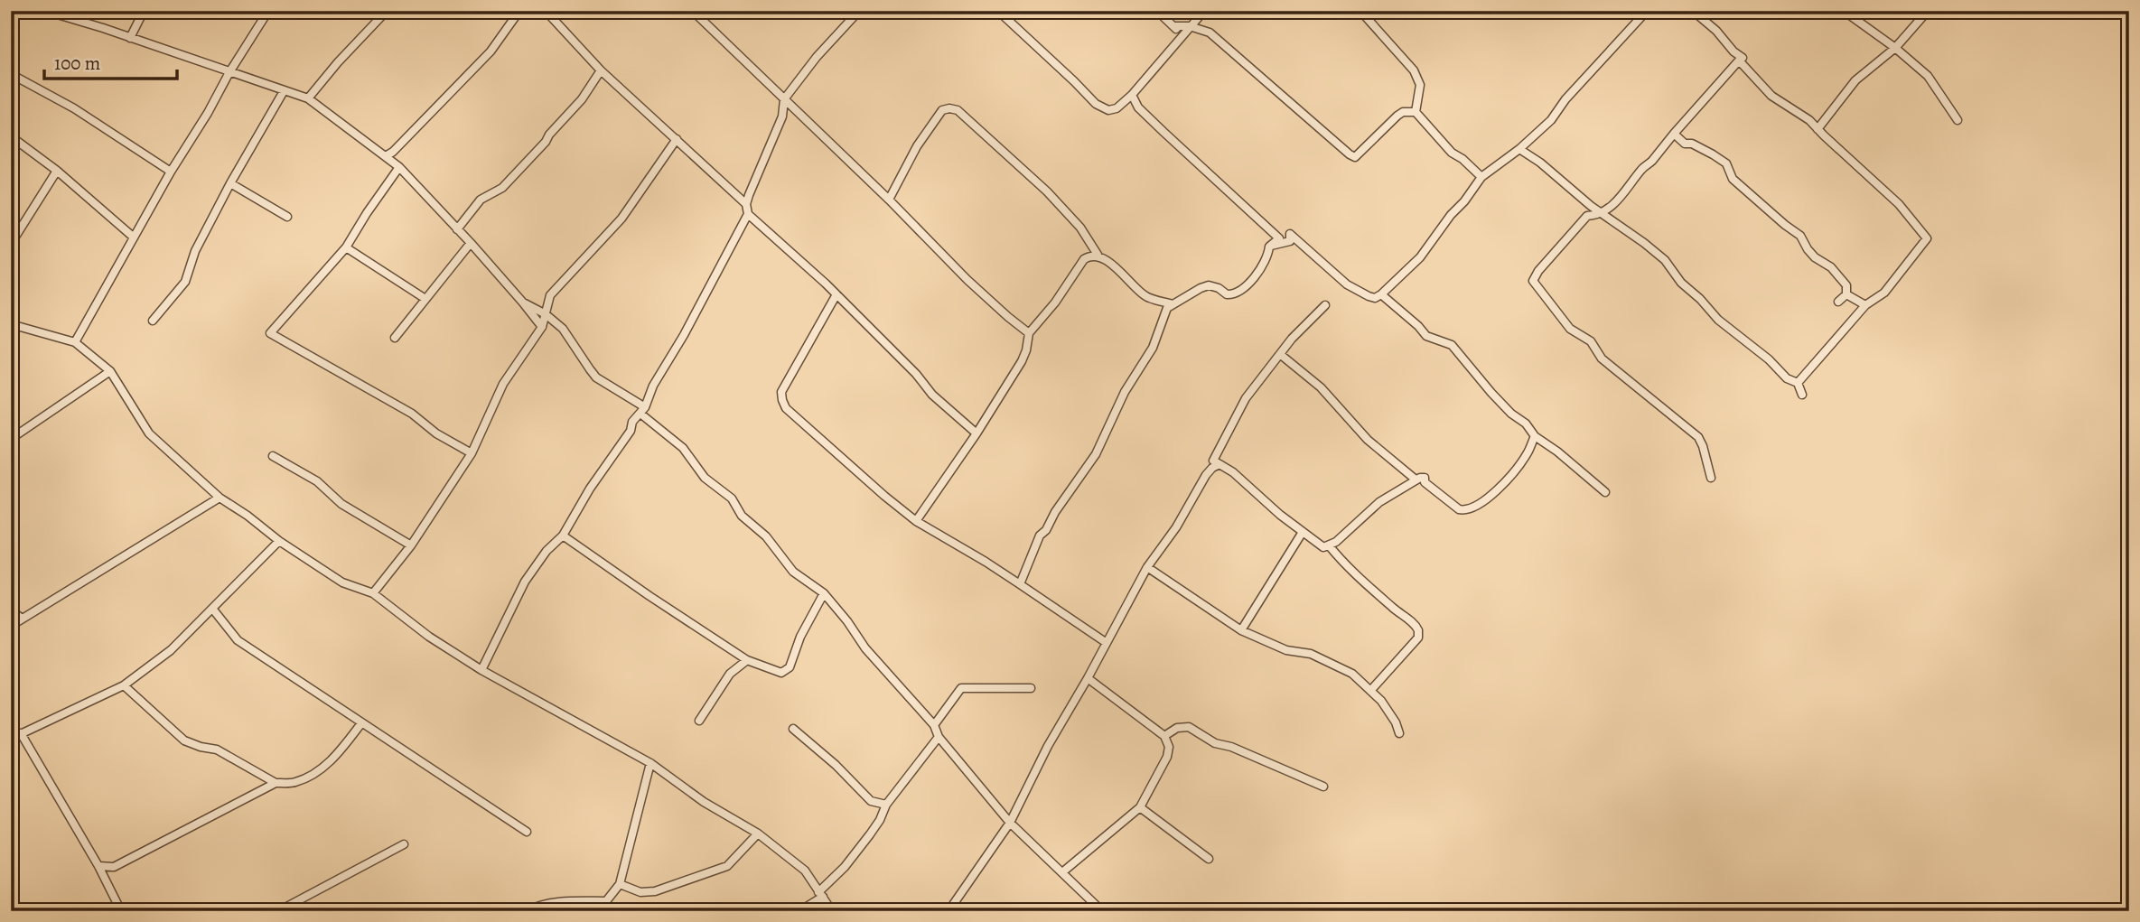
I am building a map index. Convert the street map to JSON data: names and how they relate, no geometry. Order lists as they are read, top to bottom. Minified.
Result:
{"scale_bar":"100 m"}
